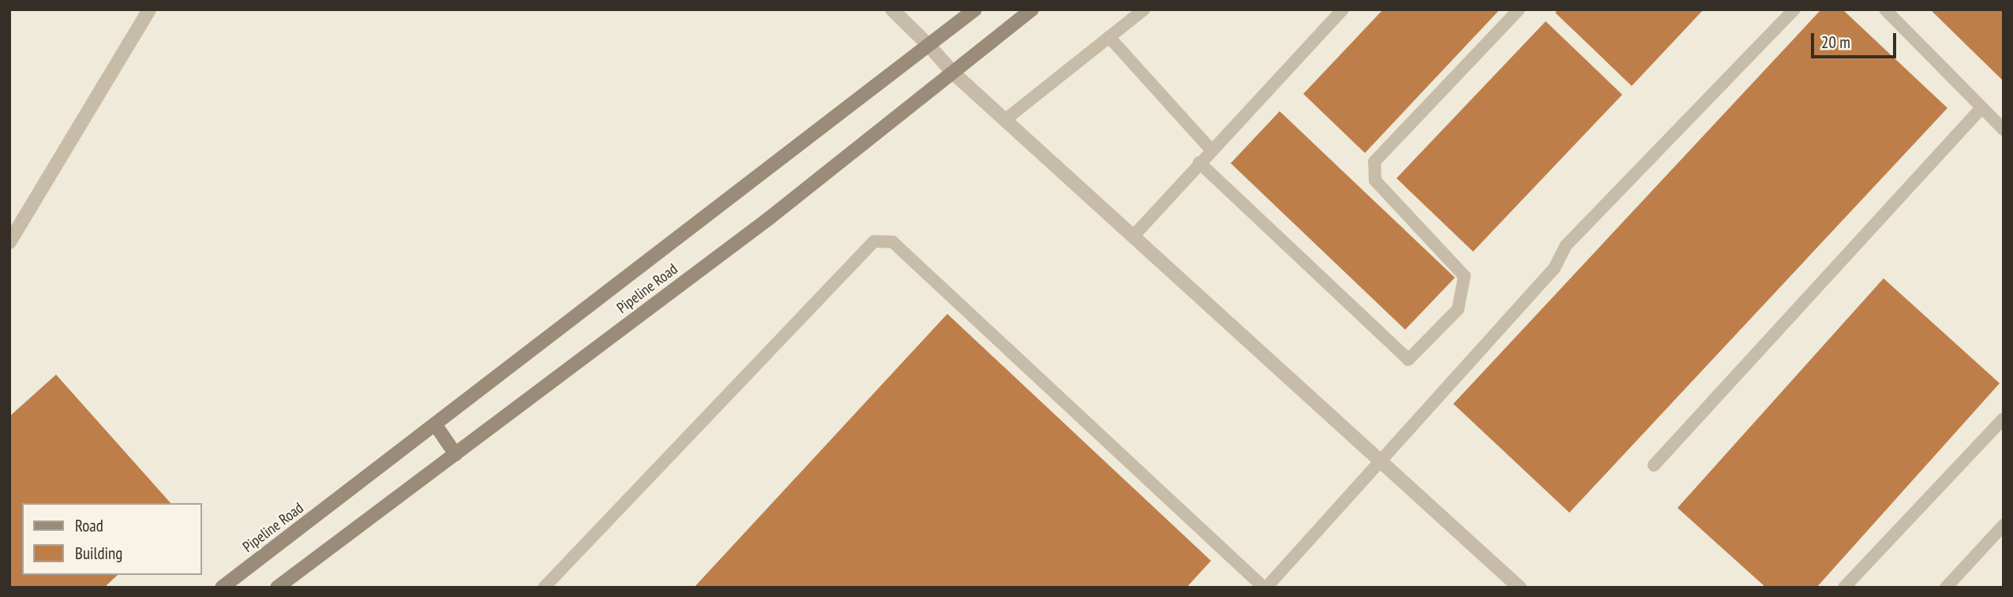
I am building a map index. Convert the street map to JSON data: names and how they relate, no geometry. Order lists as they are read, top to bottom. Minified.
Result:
{"streets":{"main road":["Pipeline Road"]},"legend":["Road","Building"],"scale_bar":"20 m"}
